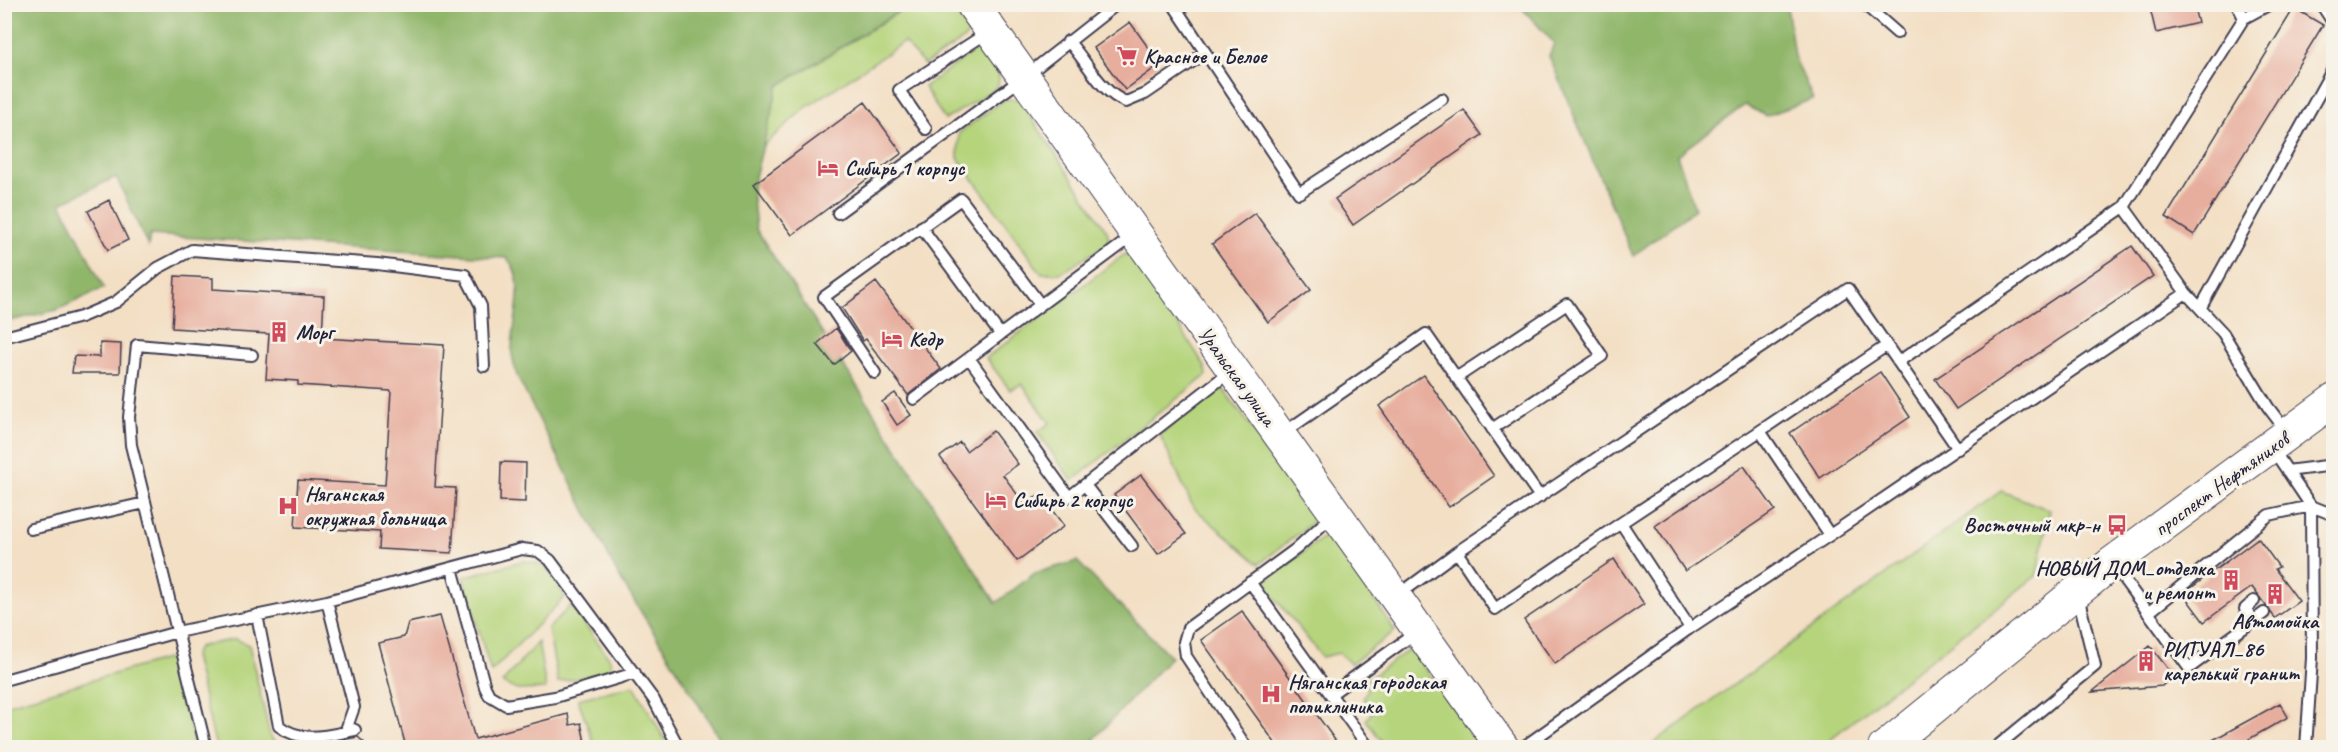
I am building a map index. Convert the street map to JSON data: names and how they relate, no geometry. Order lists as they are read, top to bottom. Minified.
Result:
{"streets":{"street":["Уральская улица","проспект Нефтяников"]},"places":{"supermarket":["Красное и Белое"],"hotel":["Сибирь 1 корпус","Кедр","Сибирь 2 корпус"],"building":["Морг","НОВЫЙ ДОМ_отделка и ремонт","Автомойка","РИТУАЛ_86 карелький гранит"],"hospital":["Няганская окружная больница","Няганская городская поликлиника"],"bus stop":["Восточный мкр-н"]}}
